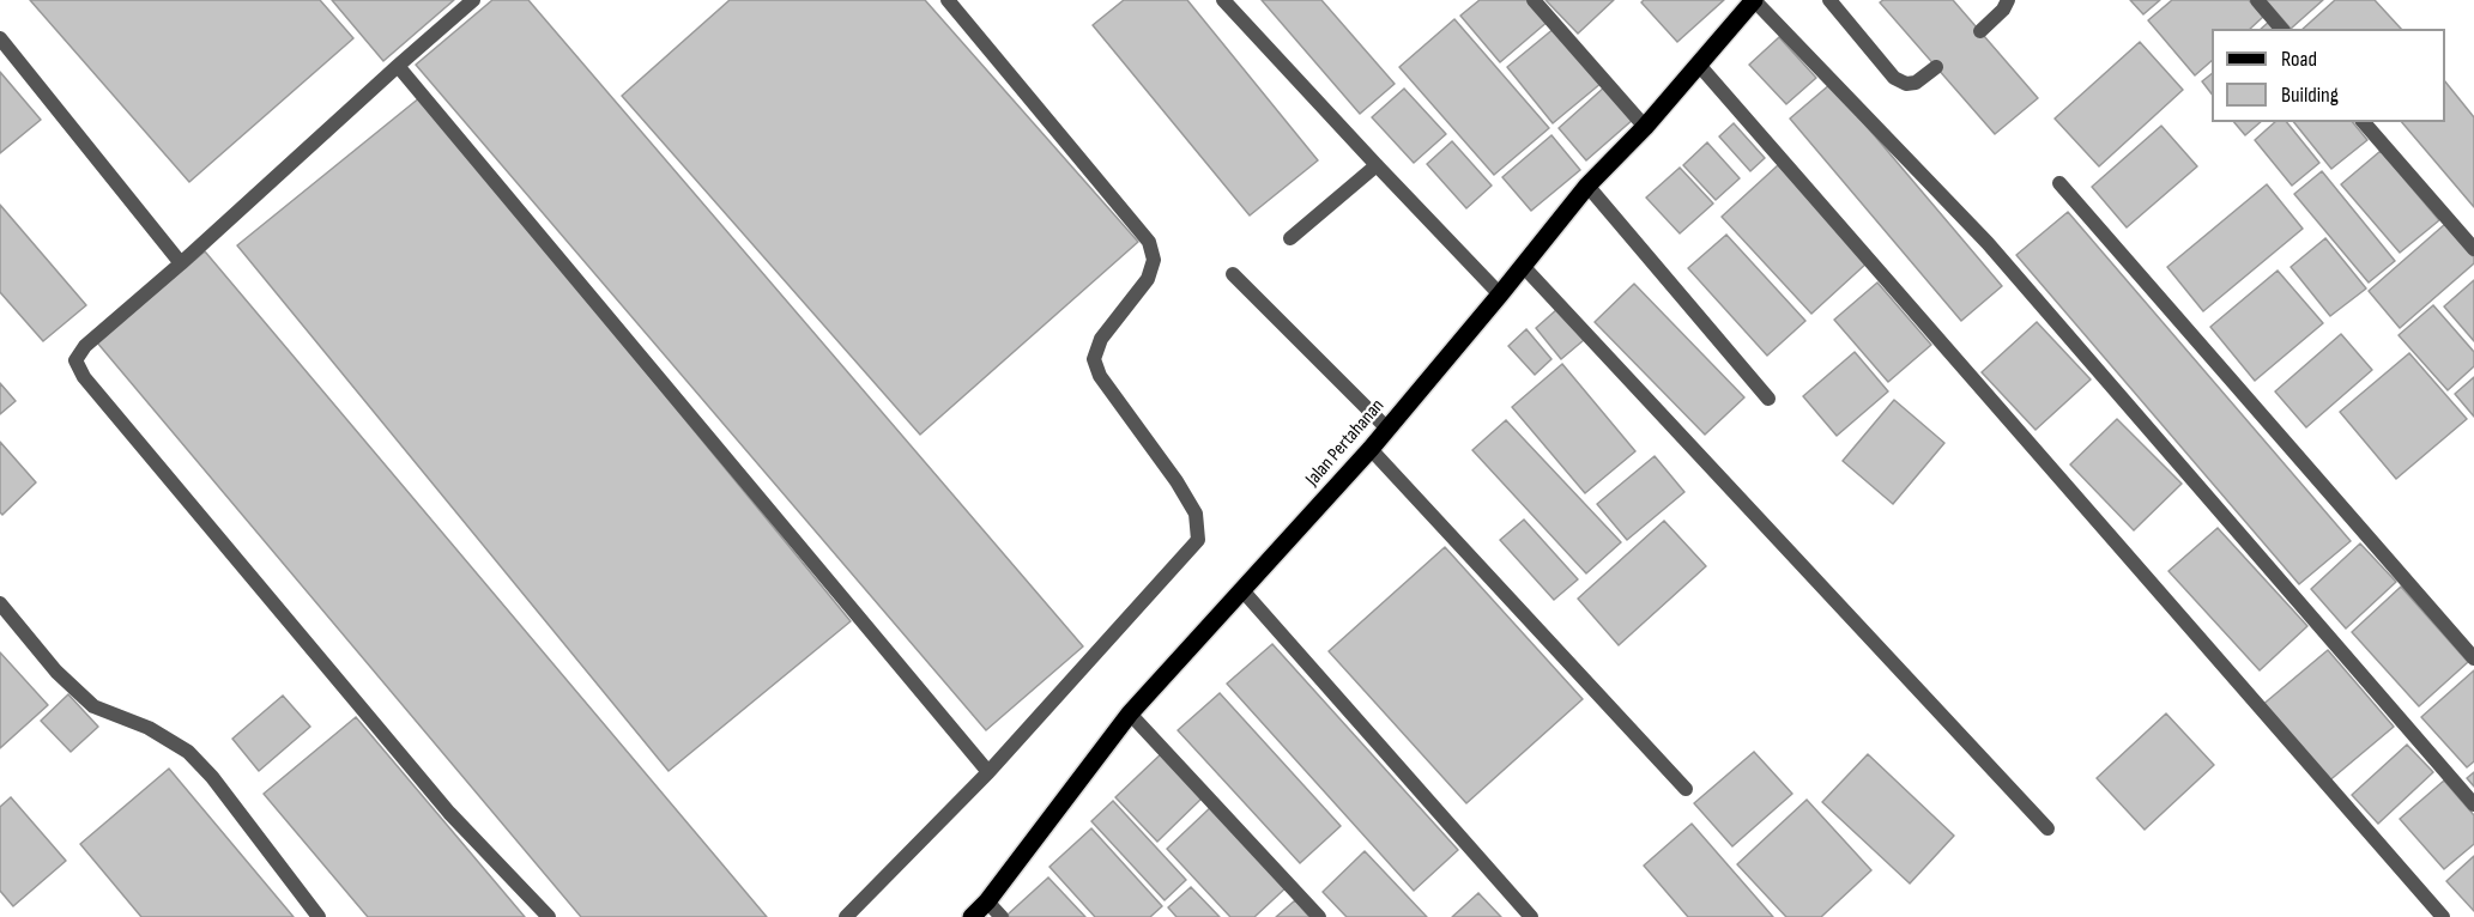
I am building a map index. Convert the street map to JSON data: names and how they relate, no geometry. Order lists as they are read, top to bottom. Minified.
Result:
{"streets":{"main road":["Jalan Pertahanan"]},"legend":["Road","Building"]}
